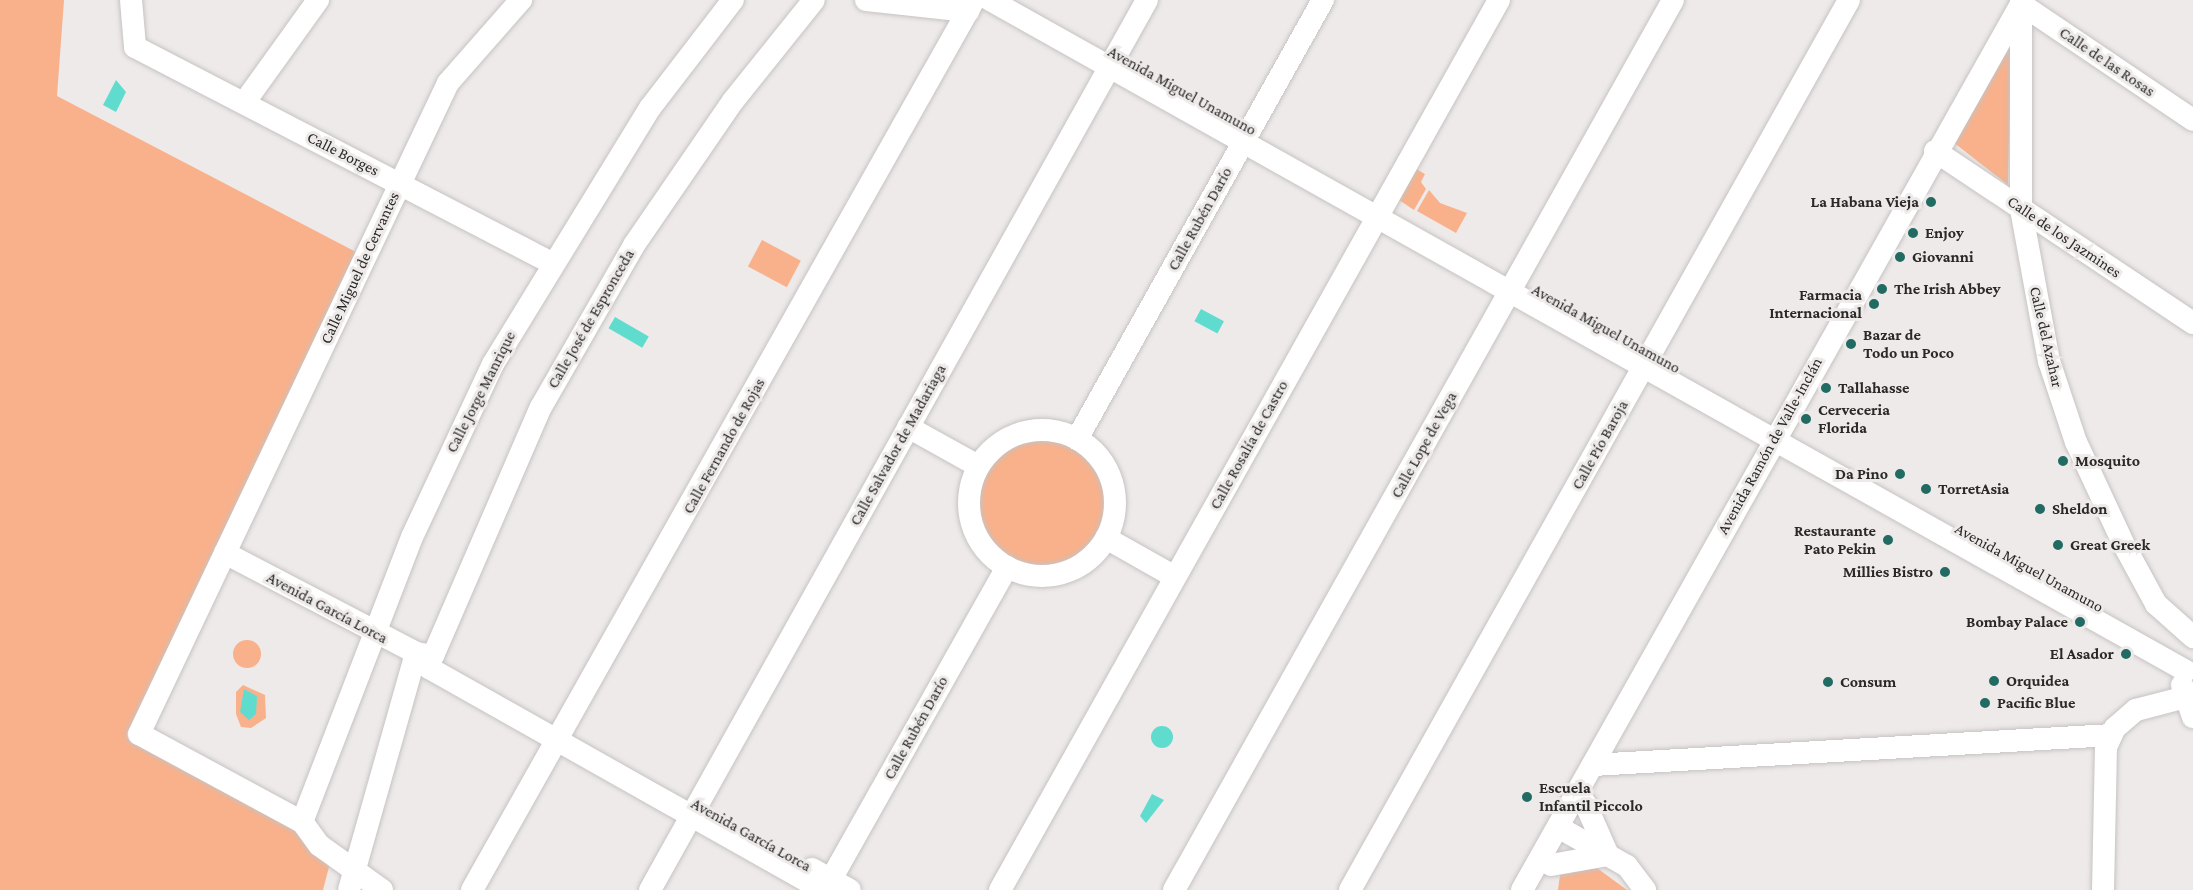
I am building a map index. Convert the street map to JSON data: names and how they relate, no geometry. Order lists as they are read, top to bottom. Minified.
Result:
{"streets":{"street":["Calle de las Rosas","Avenida Miguel Unamuno","Calle Borges","Calle Rubén Darío","Calle de los Jazmines","Calle Miguel de Cervantes","Calle José de Espronceda","Calle del Azahar","Calle Jorge Manrique","Calle Salvador de Madariaga","Calle Rosalía de Castro","Calle Lope de Vega","Calle Pío Baroja","Calle Fernando de Rojas","Avenida Ramón de Valle-Inclán","Avenida García Lorca"]},"crossings":[["Calle de las Rosas","Calle del Azahar"],["Calle de las Rosas","Avenida Ramón de Valle-Inclán"],["Avenida Miguel Unamuno","Calle Rubén Darío"],["Avenida Miguel Unamuno","Calle Salvador de Madariaga"],["Avenida Miguel Unamuno","Calle Rosalía de Castro"],["Avenida Miguel Unamuno","Calle Lope de Vega"],["Avenida Miguel Unamuno","Calle Pío Baroja"],["Avenida Miguel Unamuno","Avenida Ramón de Valle-Inclán"],["Calle Borges","Calle Miguel de Cervantes"],["Calle Borges","Calle Jorge Manrique"],["Calle Rubén Darío","Avenida García Lorca"],["Calle de los Jazmines","Calle del Azahar"],["Calle de los Jazmines","Avenida Ramón de Valle-Inclán"],["Calle Miguel de Cervantes","Avenida García Lorca"],["Calle José de Espronceda","Avenida García Lorca"],["Calle del Azahar","Avenida Ramón de Valle-Inclán"],["Calle Jorge Manrique","Avenida García Lorca"],["Calle Salvador de Madariaga","Avenida García Lorca"],["Calle Fernando de Rojas","Avenida García Lorca"]],"places":["La Habana Vieja","Enjoy","Giovanni","The Irish Abbey","Farmacia Internacional","Bazar de Todo un Poco","Tallahasse","Cerveceria Florida","Mosquito","Da Pino","TorretAsia","Sheldon","Restaurante Pato Pekin","Great Greek","Millies Bistro","Bombay Palace","El Asador","Orquidea","Consum","Pacific Blue","Escuela Infantil Piccolo"]}
